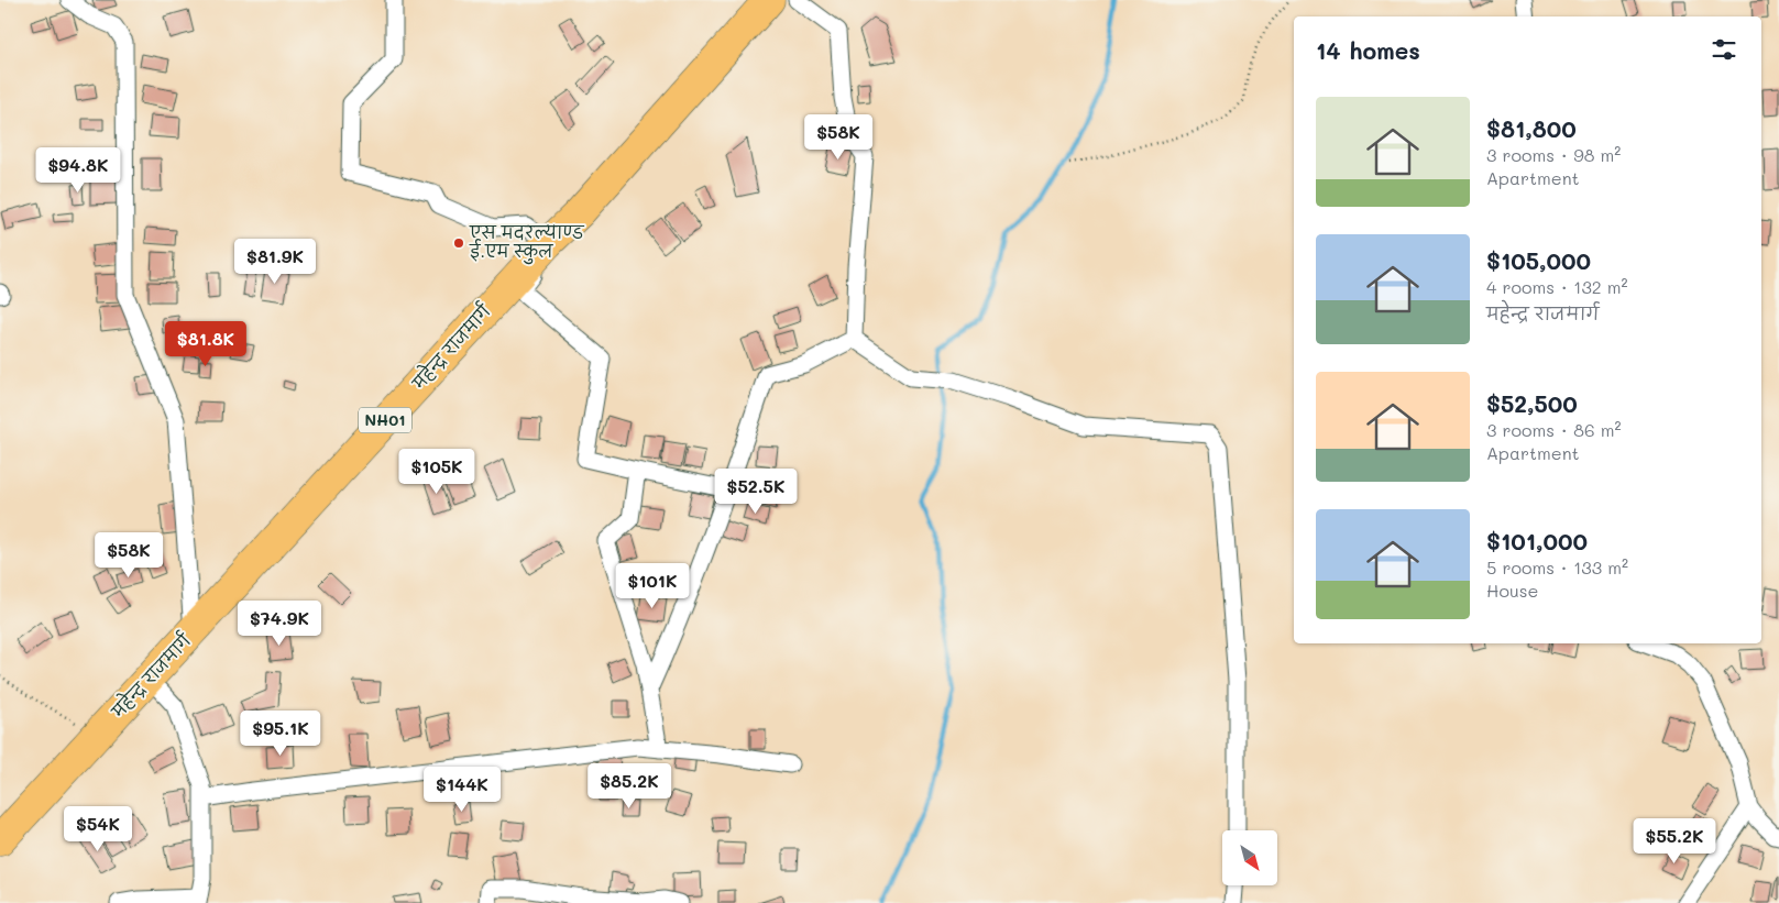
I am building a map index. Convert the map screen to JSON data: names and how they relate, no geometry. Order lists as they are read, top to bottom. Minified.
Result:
{"streets":{"highway":["महेन्द्र राजमार्ग","NH01"]},"places":["एस मदरल्याण्ड ई.एम स्कुल"],"north":"bottom right","page":{"heading":"14 homes","list":[{"name":"$81,800","note":"3 rooms · 98 m² · Apartment"},{"name":"$105,000","note":"4 rooms · 132 m² · महेन्द्र राजमार्ग"},{"name":"$52,500","note":"3 rooms · 86 m² · Apartment"},{"name":"$101,000","note":"5 rooms · 133 m² · House"}],"price":["$58K","$94.8K","$81.9K","$81.8K","$105K","$52.5K","$58K","$101K","$74.9K","$95.1K","$85.2K","$144K","$54K","$55.2K"]}}
